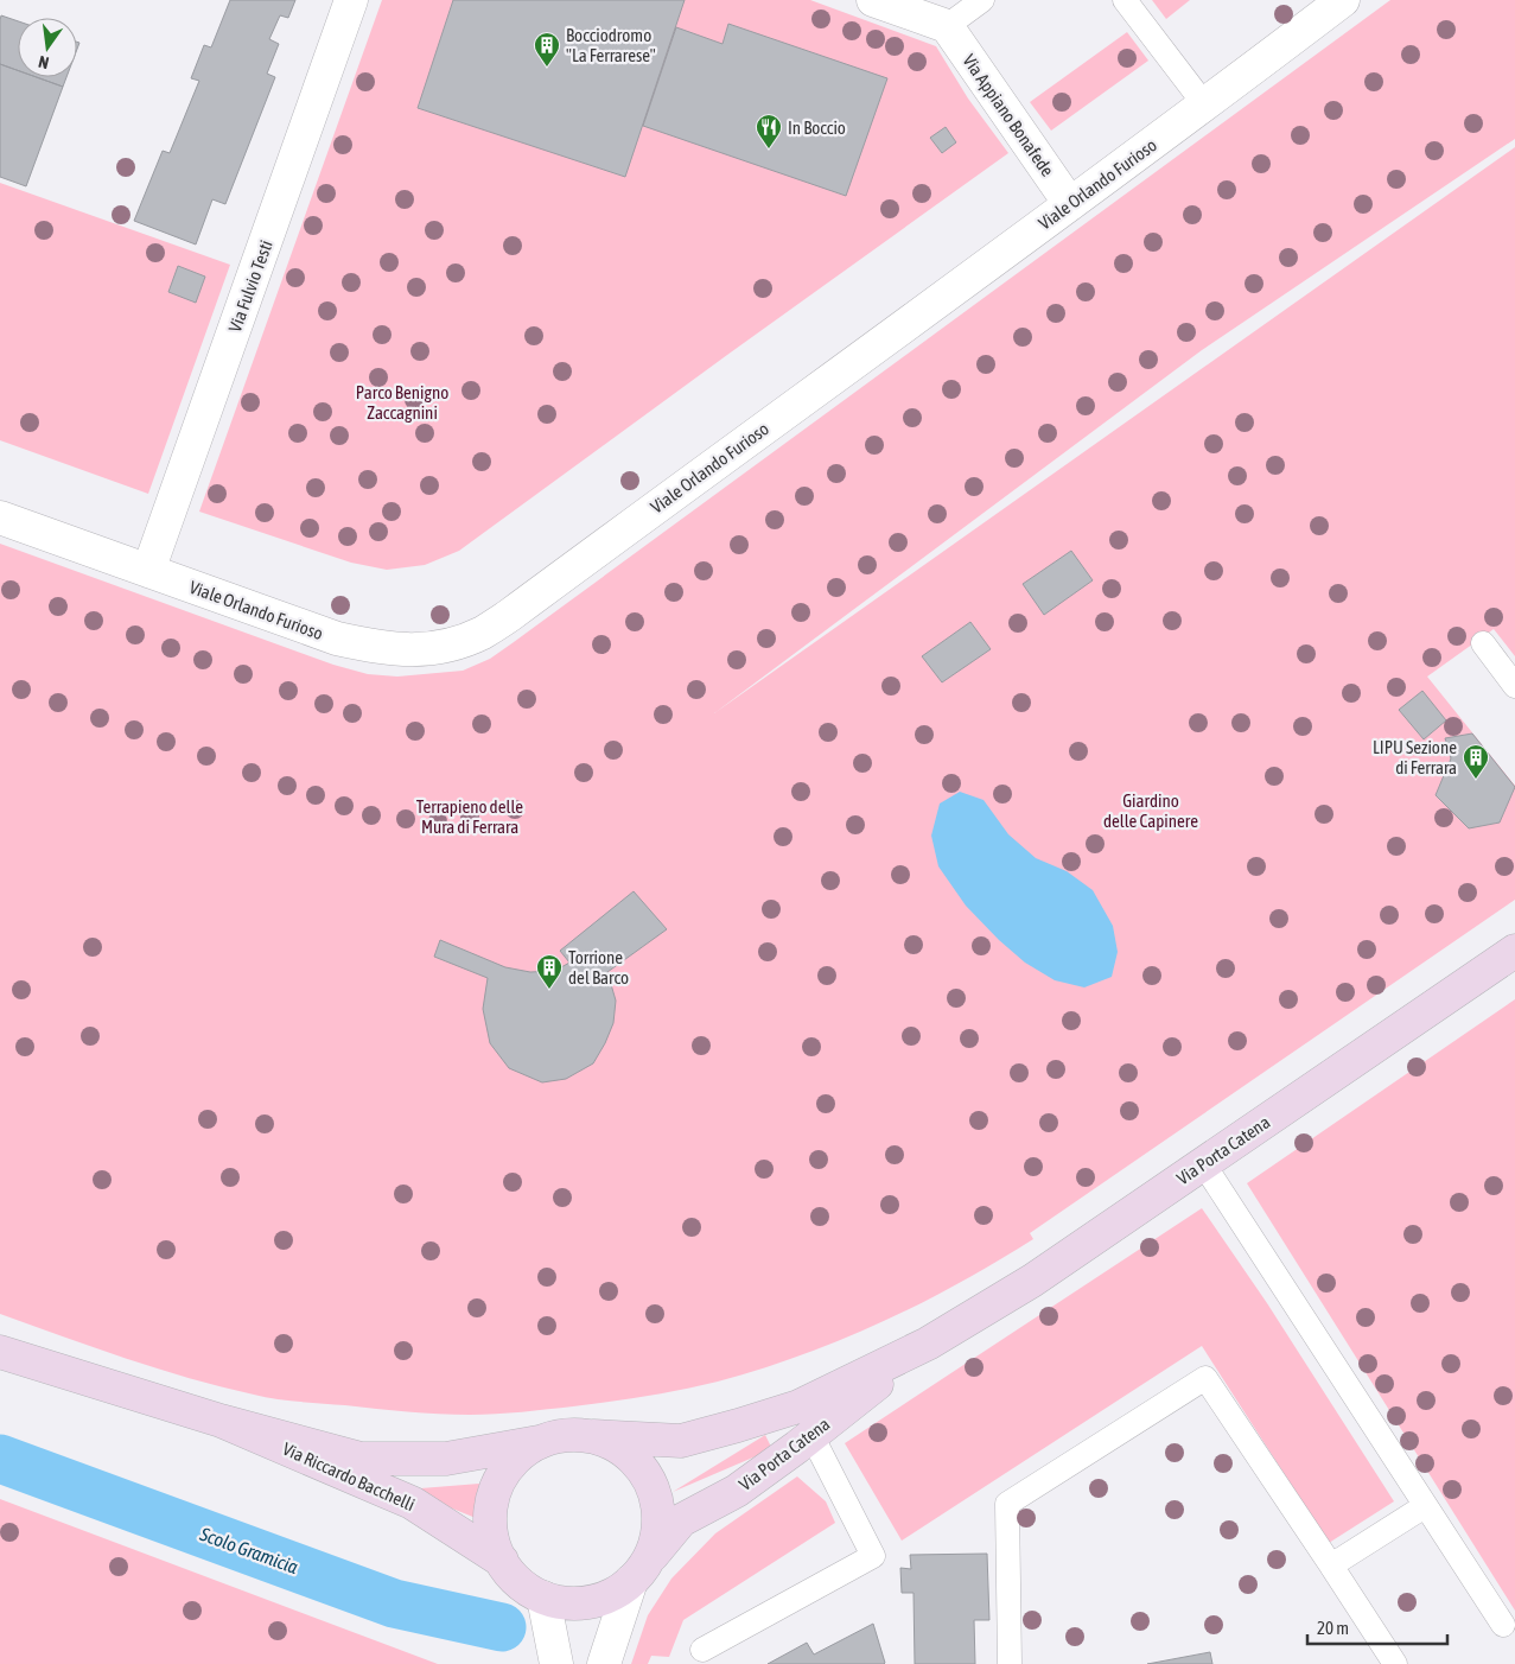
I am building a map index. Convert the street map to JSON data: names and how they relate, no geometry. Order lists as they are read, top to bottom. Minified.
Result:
{"streets":{"main road":["Via Porta Catena","Via Riccardo Bacchelli"],"street":["Via Appiano Bonafede","Viale Orlando Furioso","Via Fulvio Testi"]},"crossings":[["Via Appiano Bonafede","Viale Orlando Furioso"],["Viale Orlando Furioso","Via Fulvio Testi"],["Via Porta Catena","Via Riccardo Bacchelli"]],"water":["Scolo Gramicia"],"parks":["Parco Benigno Zaccagnini","Giardino delle Capinere","Terrapieno delle Mura di Ferrara"],"places":{"building":["Bocciodromo \"La Ferrarese\"","LIPU Sezione di Ferrara","Torrione del Barco"],"restaurant":["In Boccio"]},"scale_bar":"20 m","north":"bottom"}
